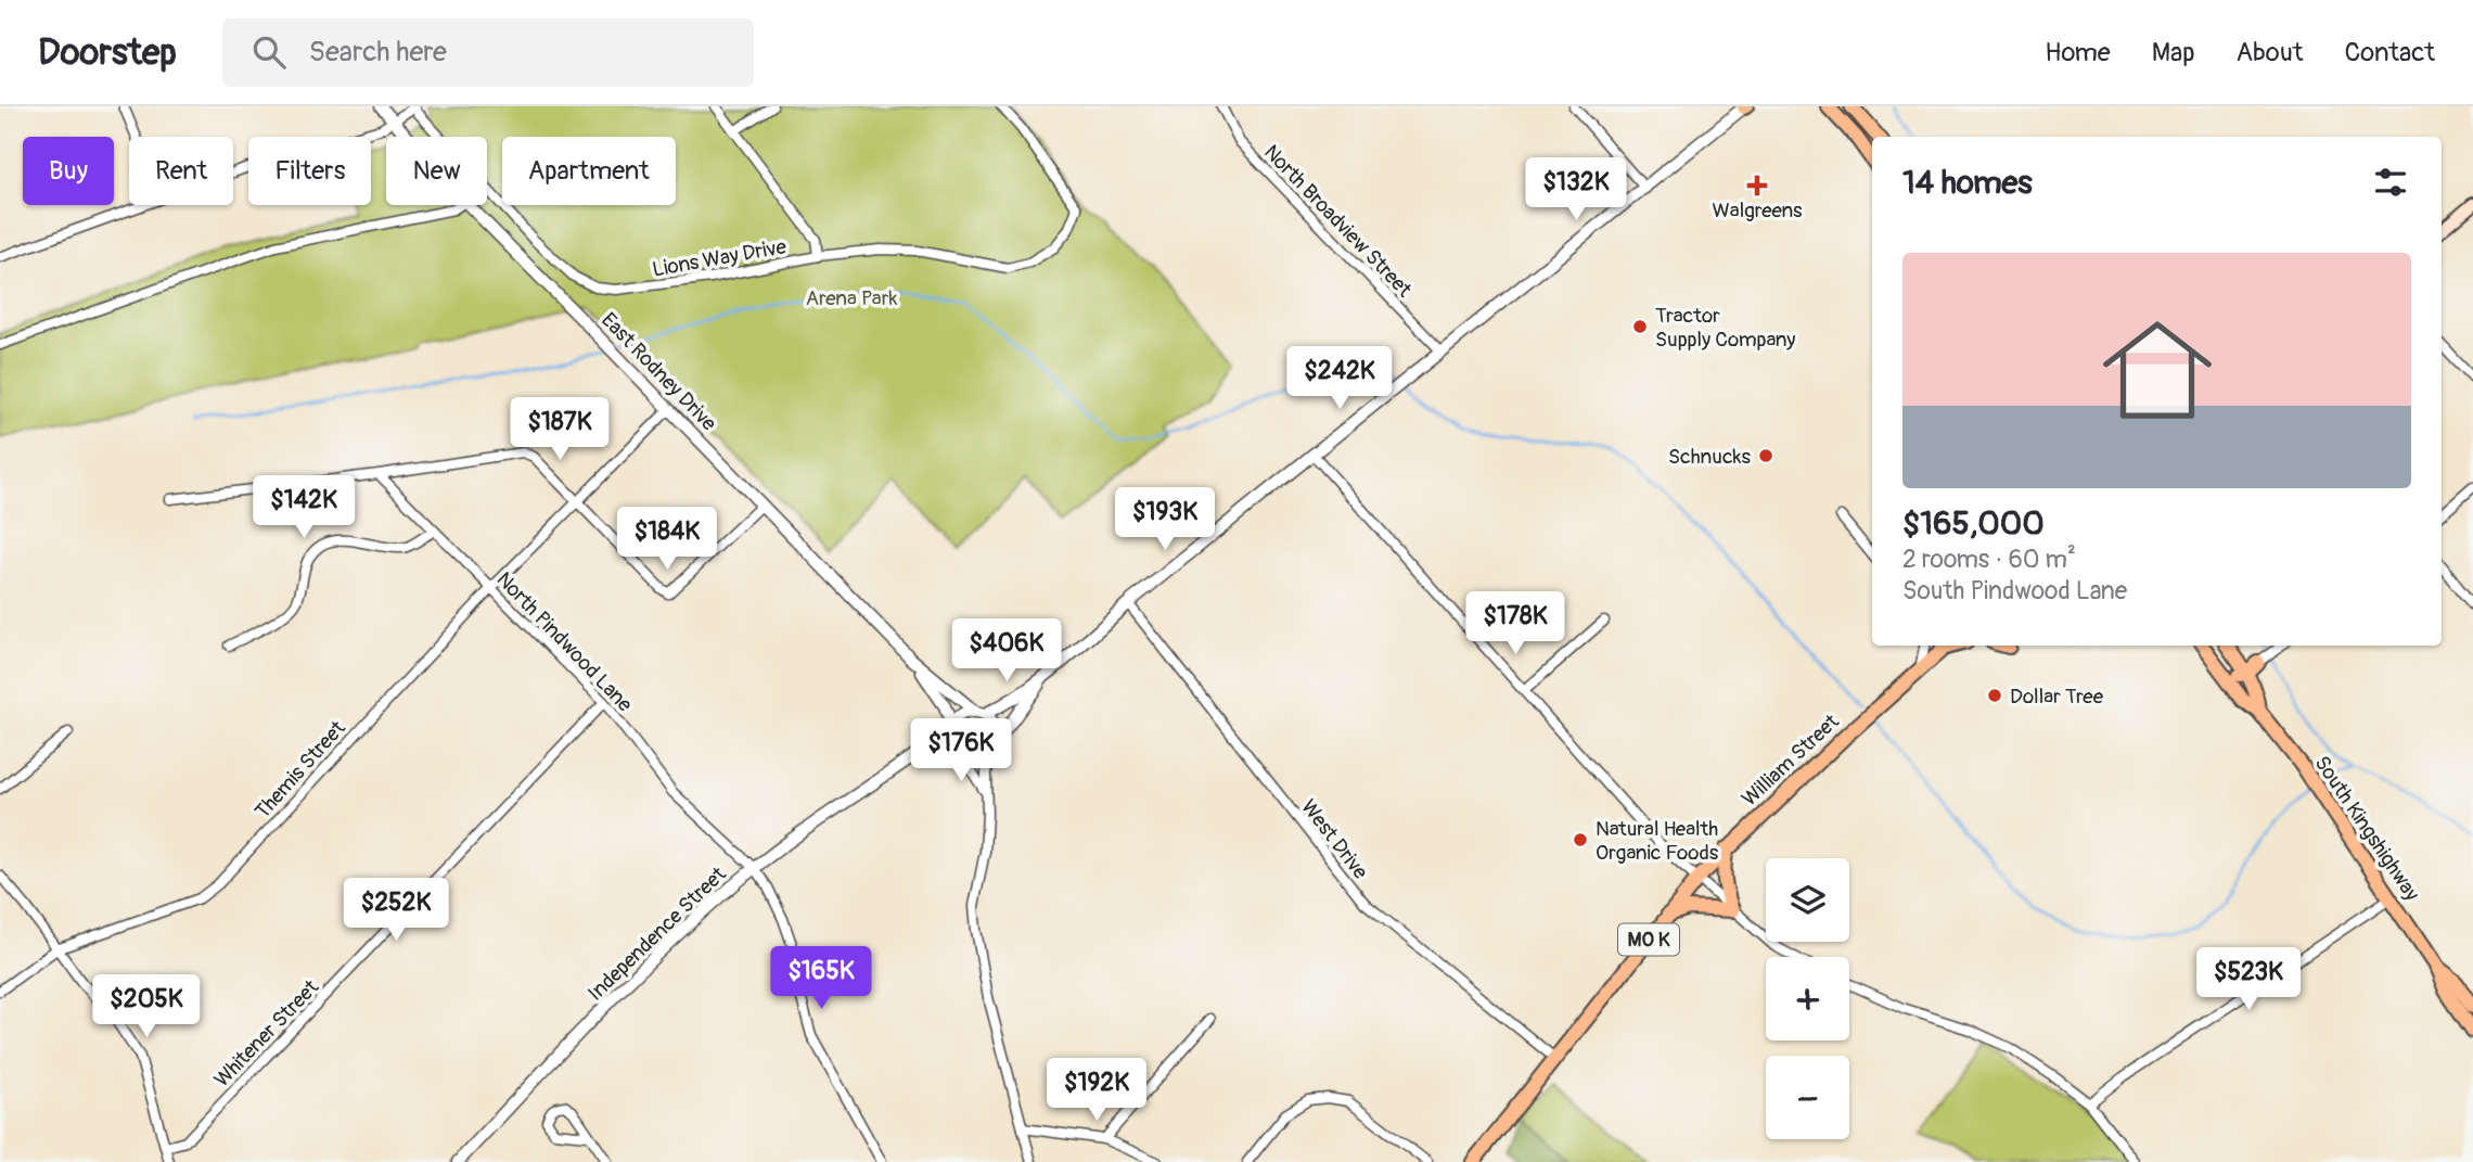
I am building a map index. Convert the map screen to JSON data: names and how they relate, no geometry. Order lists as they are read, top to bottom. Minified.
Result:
{"streets":{"main road":["William Street","South Kingshighway","MO K"],"street":["North Broadview Street","Lions Way Drive","East Rodney Drive","North Pindwood Lane","Themis Street","West Drive","Independence Street","Whitener Street"]},"crossings":[["East Rodney Drive","Themis Street"],["East Rodney Drive","Independence Street"],["North Pindwood Lane","Themis Street"],["North Pindwood Lane","Independence Street"],["North Pindwood Lane","Whitener Street"],["William Street","West Drive"]],"parks":["Arena Park"],"places":{"health":["Walgreens"],"other":["Tractor Supply Company","Schnucks","Dollar Tree","Natural Health Organic Foods"]},"page":{"header":"Doorstep","search":"Search here","nav":["Home","Map","About","Contact"],"chip":["Buy","Rent","Filters","New","Apartment"],"heading":"14 homes","price":["$132K","$242K","$187K","$142K","$193K","$184K","$178K","$406K","$176K","$252K","$165K","$523K","$205K","$192K"],"list":[{"name":"$165,000","note":"2 rooms · 60 m² · South Pindwood Lane"}],"map_buttons":["+","−"]}}
